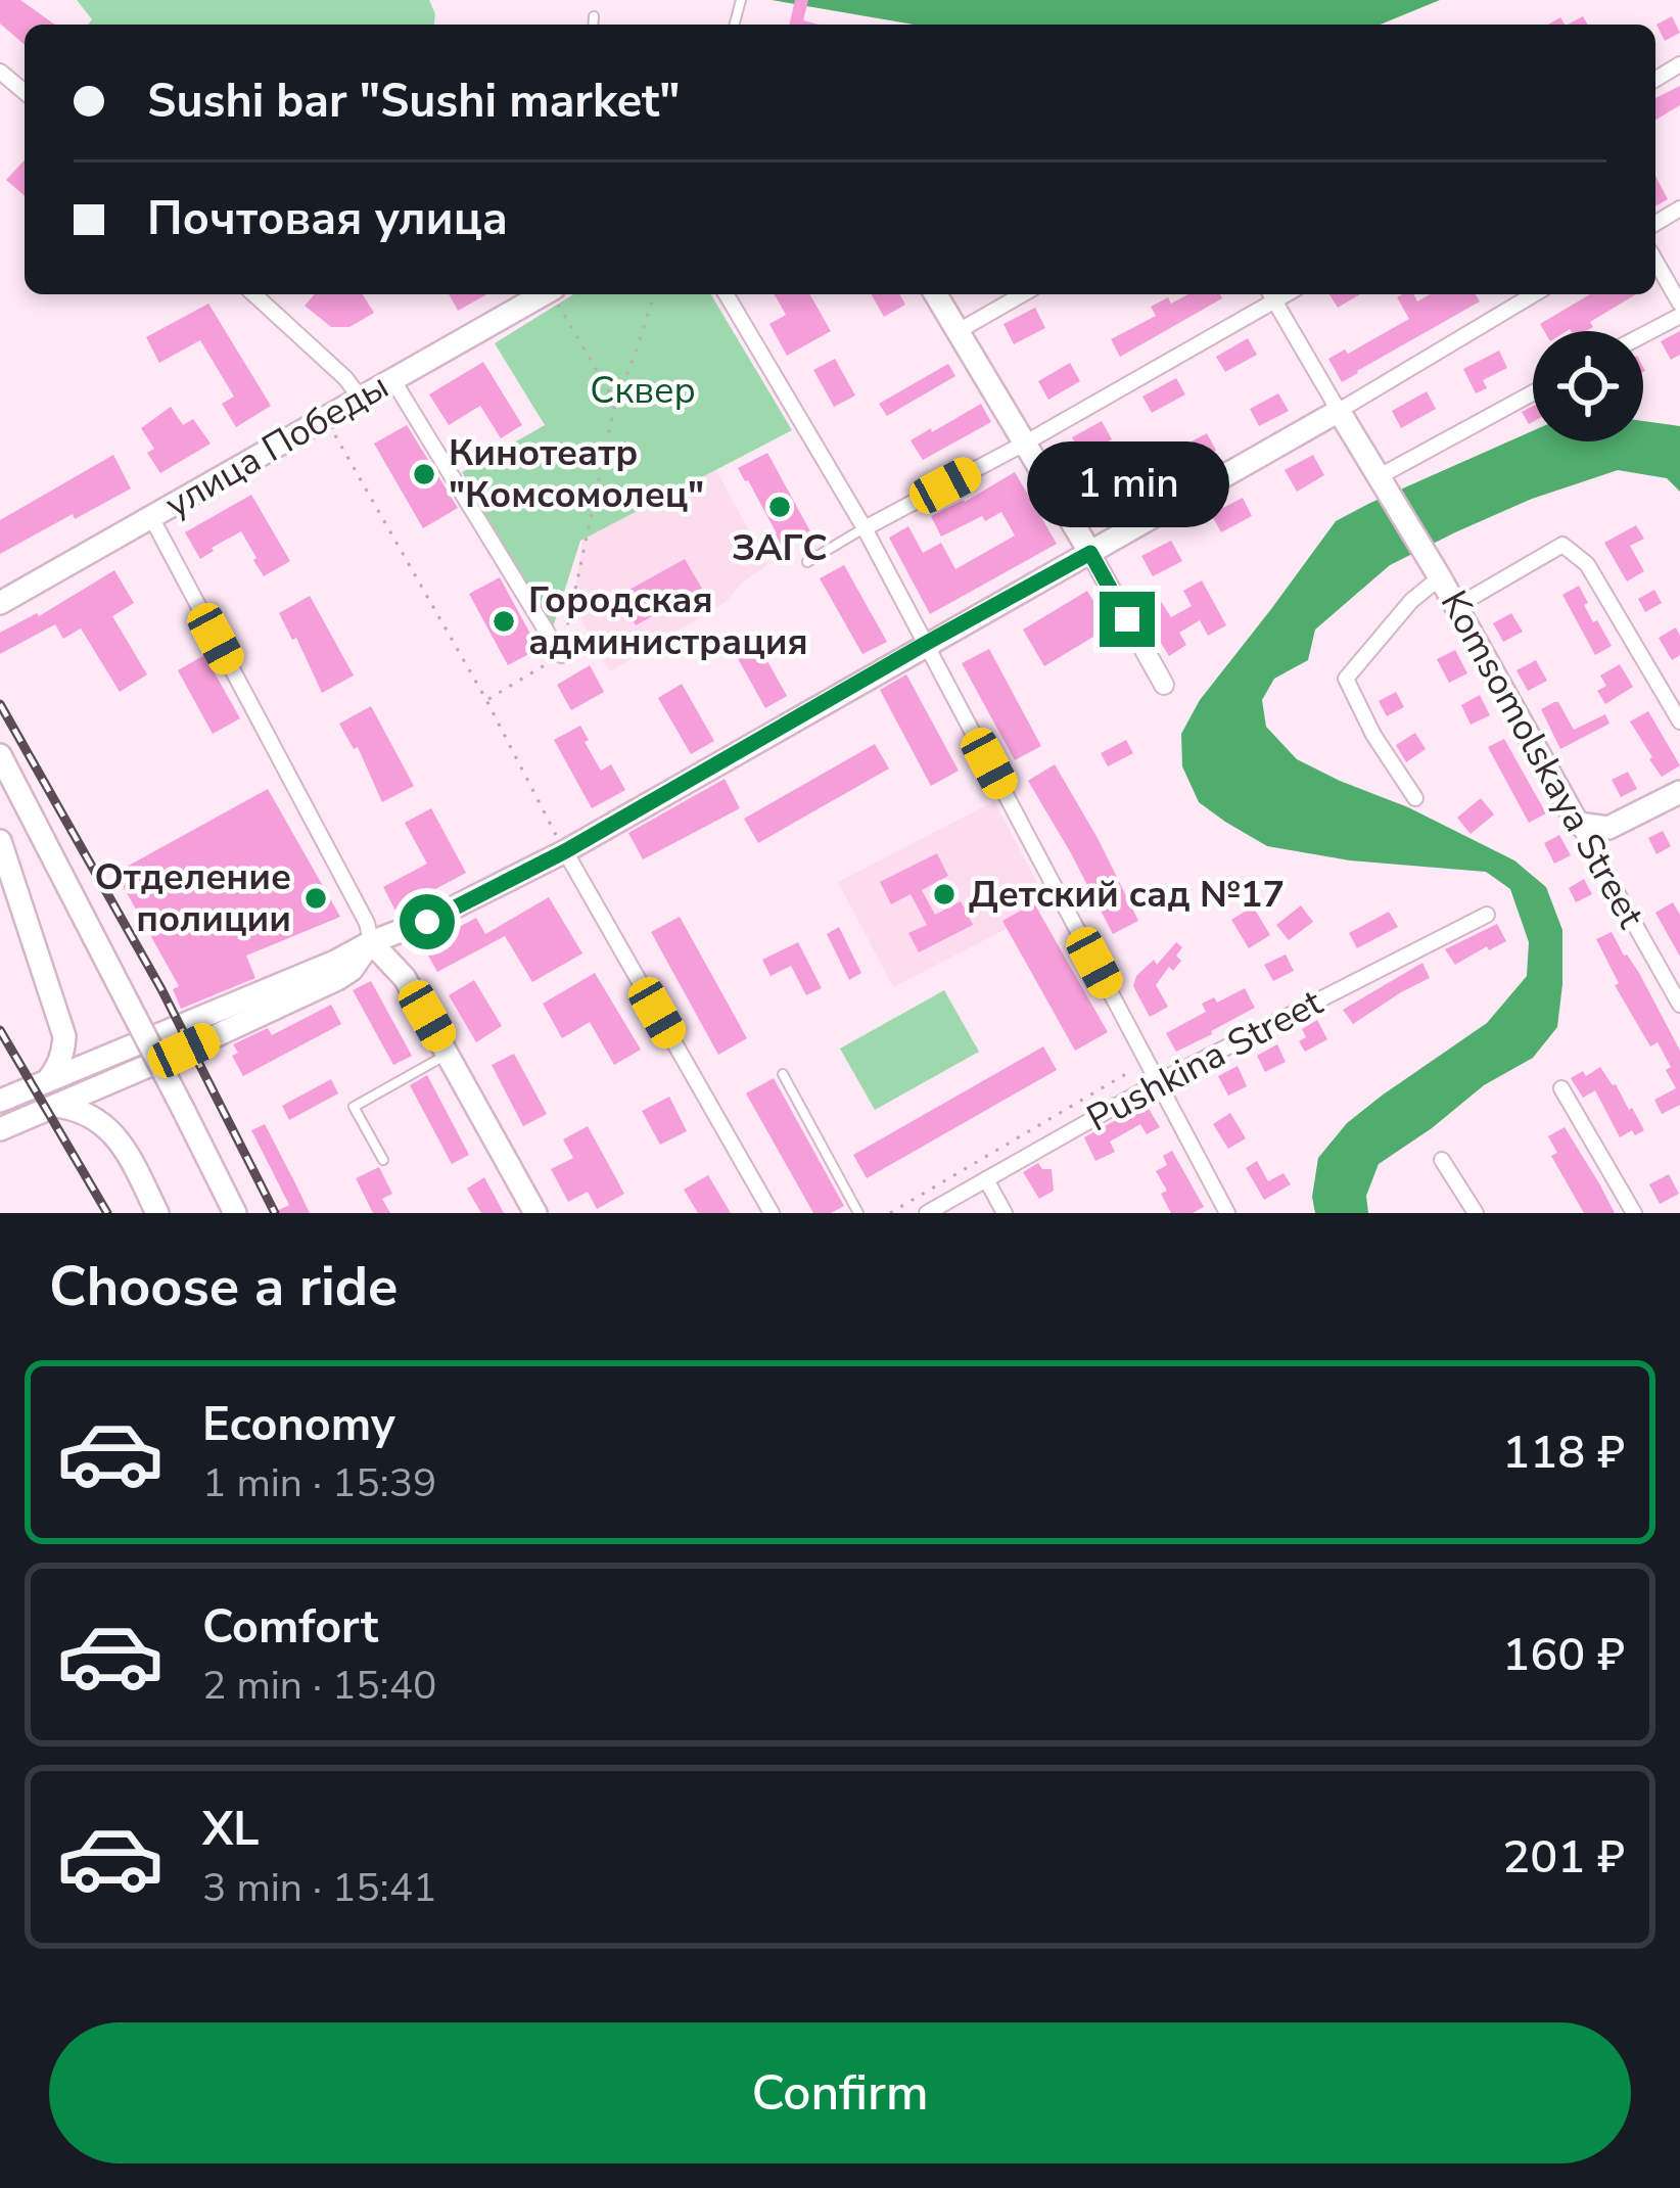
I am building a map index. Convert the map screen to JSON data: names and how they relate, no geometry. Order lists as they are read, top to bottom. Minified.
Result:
{"streets":{"main road":["улица Победы","Komsomolskaya Street"],"street":["Pushkina Street"]},"parks":["Сквер"],"places":["Кинотеатр \"Комсомолец\"","ЗАГС","Городская администрация","Детский сад №17","Отделение полиции"],"page":{"banner":["Sushi bar \"Sushi market\"","Почтовая улица"],"bubble":"1 min","heading":"Choose a ride","list":[{"name":"Economy","note":"1 min · 15:39","value":"118 ₽"},{"name":"Comfort","note":"2 min · 15:40","value":"160 ₽"},{"name":"XL","note":"3 min · 15:41","value":"201 ₽"}],"buttons":"Confirm"}}
